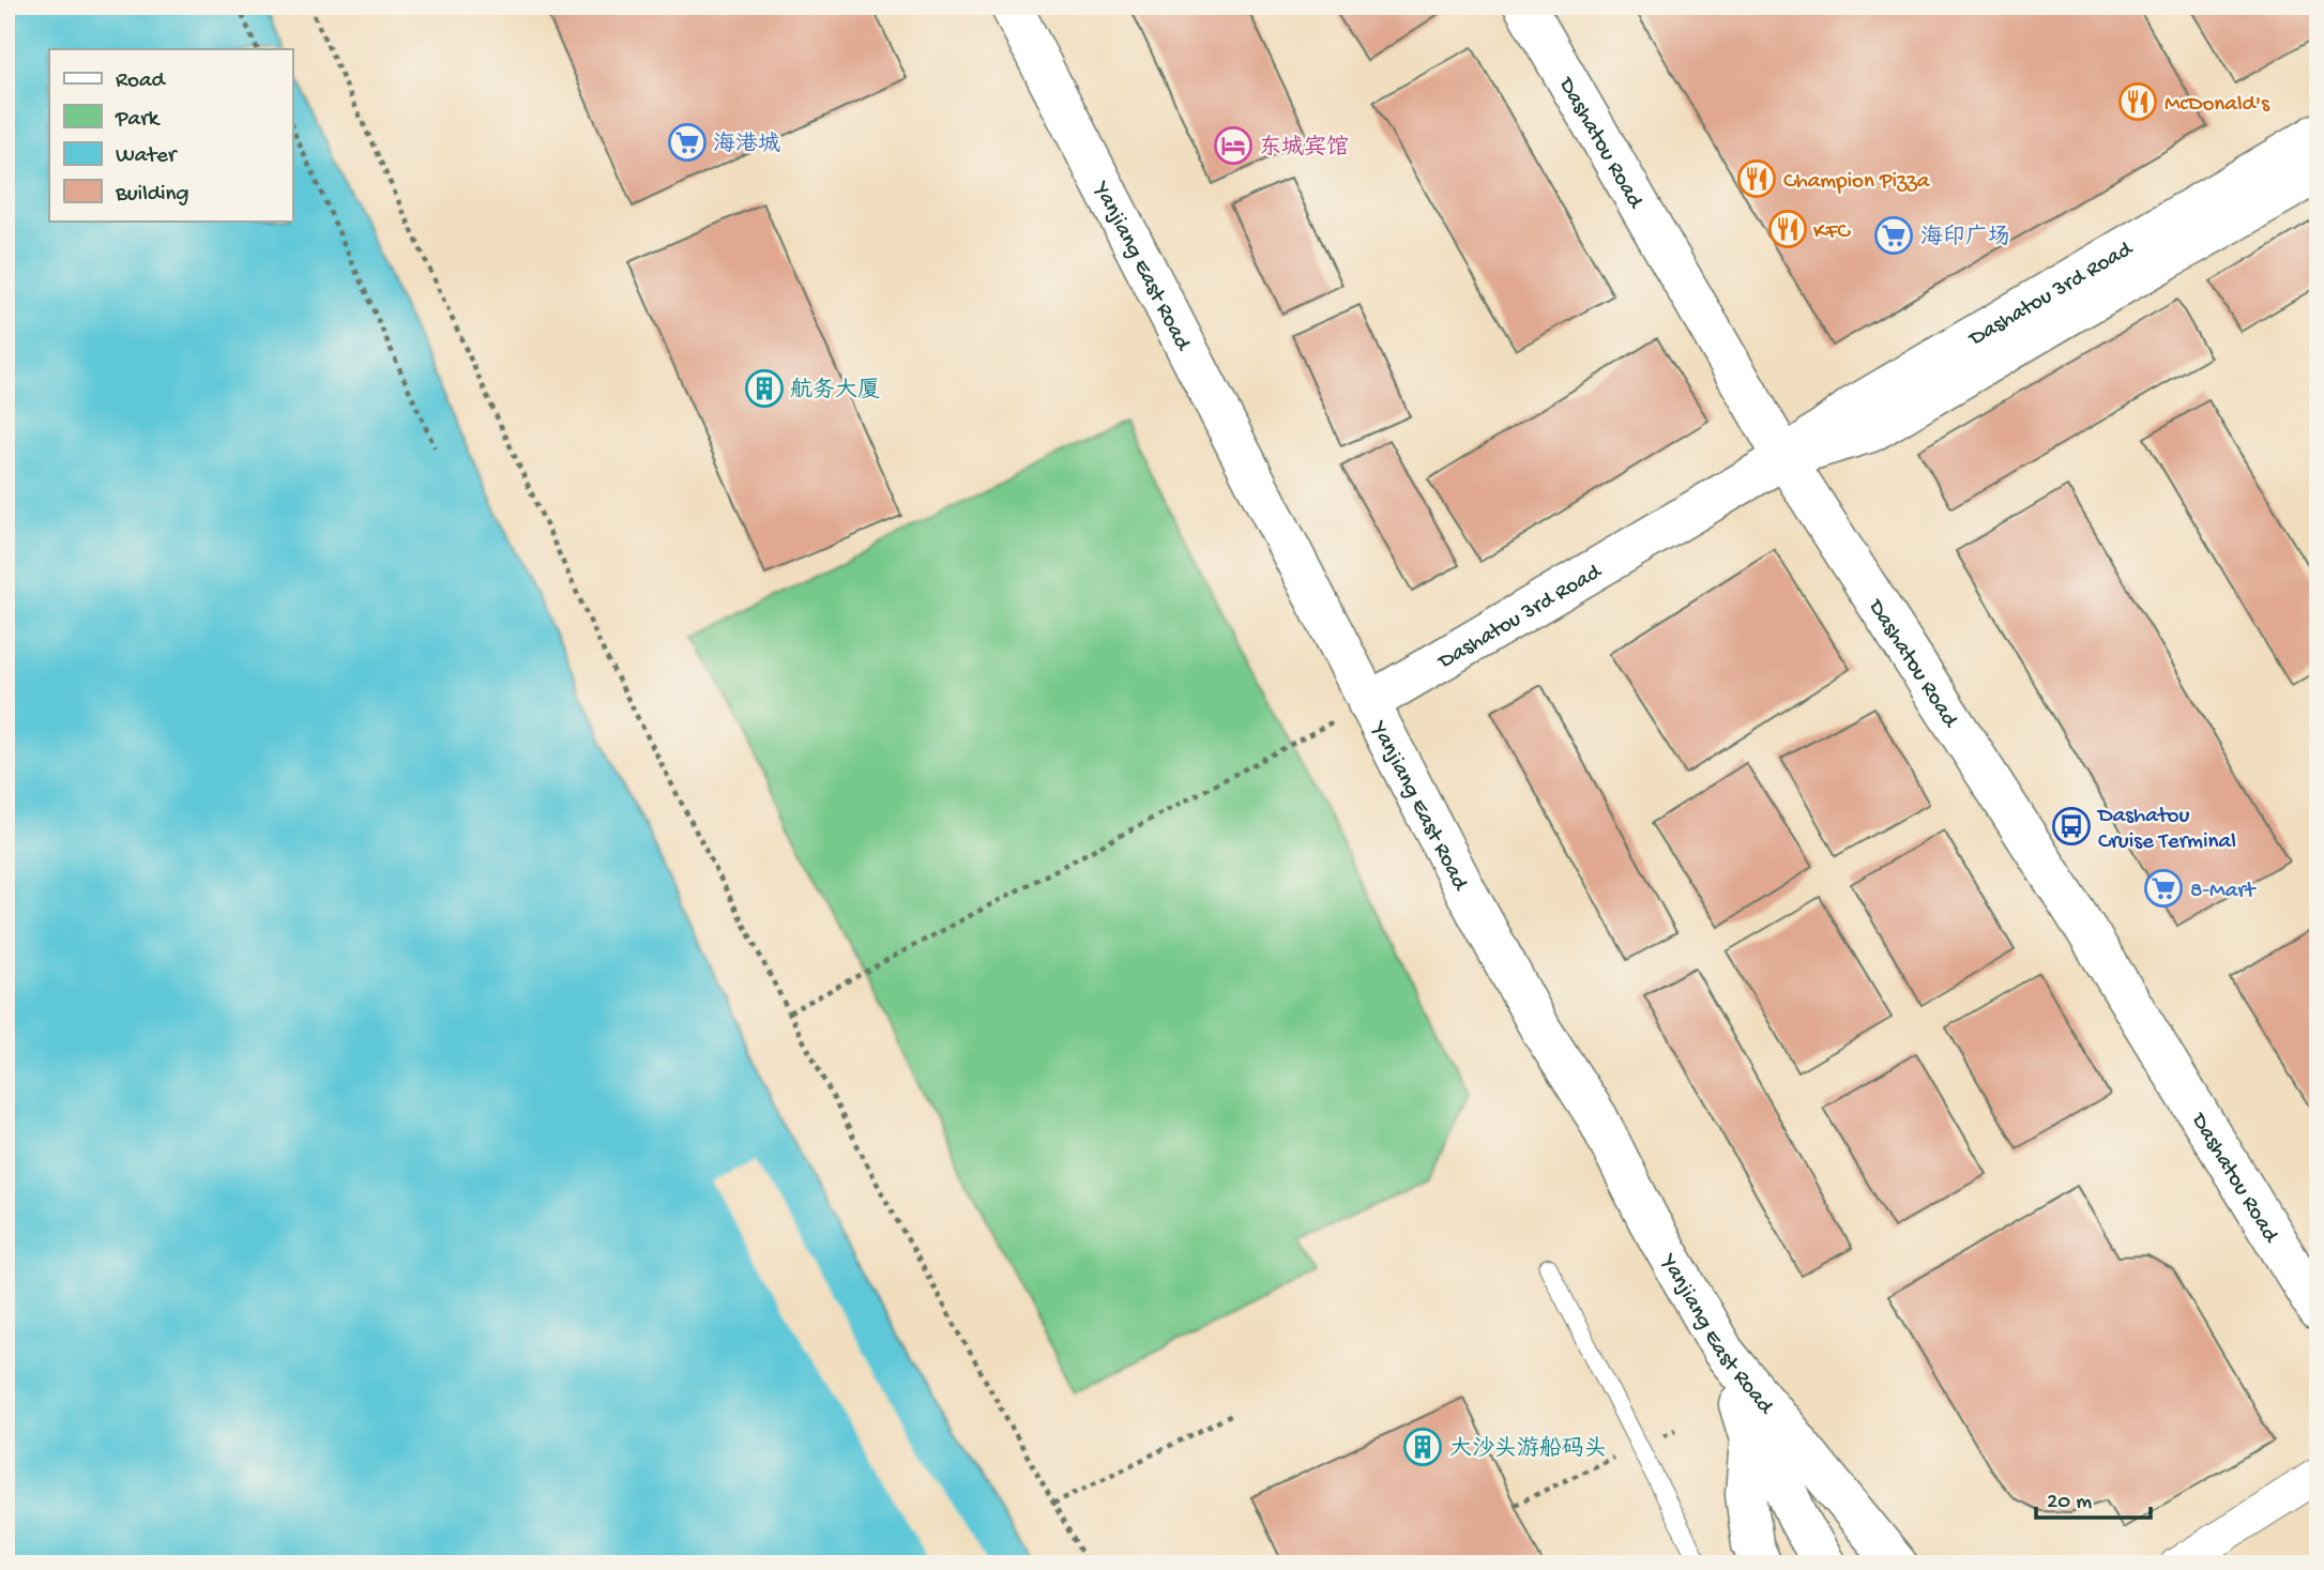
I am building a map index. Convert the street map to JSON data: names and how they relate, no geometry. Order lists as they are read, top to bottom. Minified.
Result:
{"streets":{"main road":["Dashatou Road","Yanjiang East Road","Dashatou 3rd Road"]},"crossings":[["Dashatou Road","Dashatou 3rd Road"],["Yanjiang East Road","Dashatou 3rd Road"]],"places":{"restaurant":["McDonald's","Champion Pizza","KFC"],"supermarket":["海港城","海印广场","8-Mart"],"hotel":["东城宾馆"],"building":["航务大厦","大沙头游船码头"],"bus stop":["Dashatou Cruise Terminal"]},"legend":["Road","Park","Water","Building"],"scale_bar":"20 m"}
